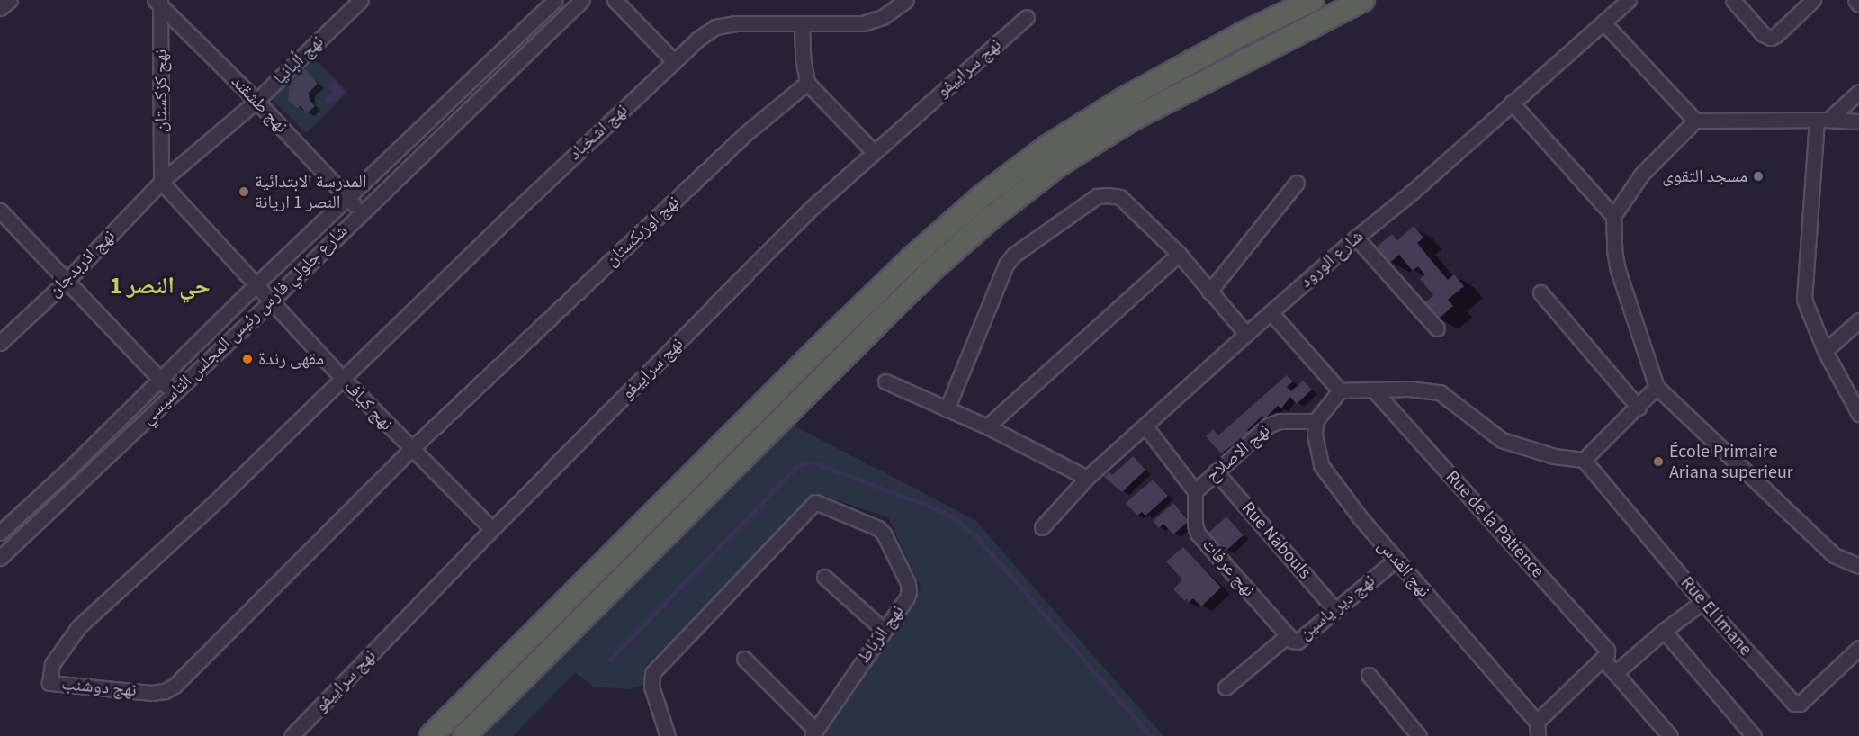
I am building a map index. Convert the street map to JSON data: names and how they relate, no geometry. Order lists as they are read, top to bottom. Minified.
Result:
{"streets":{"street":["نهج ألبانيا","نهج سراييفو","نهج كزكستان","نهج طشقند","نهج اشخباد","نهج اوزبكستان","شارع الورود","نهج اذربدجان","شارع جلولي فارس رئيس المجلس التاسيسي","نهج كياف","نهج الاصلاح","Rue de la Patience","Rue Nabouls","نهج عرفات","نهج القدس","نهج دير ياسين","Rue El Imane","نهج الرّباط","نهج دوشنب"]},"crossings":[["نهج ألبانيا","نهج كزكستان"],["نهج ألبانيا","نهج طشقند"],["نهج ألبانيا","نهج اذربدجان"],["نهج ألبانيا","نهج كياف"],["نهج سراييفو","نهج كياف"],["نهج كزكستان","نهج طشقند"],["نهج كزكستان","نهج اذربدجان"],["نهج كزكستان","نهج كياف"],["نهج طشقند","شارع جلولي فارس رئيس المجلس التاسيسي"],["نهج اشخباد","نهج كياف"],["نهج اشخباد","نهج دوشنب"],["نهج اوزبكستان","نهج كياف"],["نهج اوزبكستان","نهج دوشنب"],["نهج اذربدجان","نهج كياف"],["شارع جلولي فارس رئيس المجلس التاسيسي","نهج كياف"],["نهج كياف","نهج دوشنب"],["نهج الاصلاح","Rue Nabouls"],["نهج الاصلاح","نهج عرفات"],["نهج الاصلاح","نهج القدس"],["Rue Nabouls","نهج دير ياسين"],["نهج عرفات","نهج دير ياسين"],["نهج القدس","نهج دير ياسين"]],"districts":["حي النصر 1"],"places":["مسجد التقوى","المدرسة الابتدائية النصر 1 اريانة","مقهى رندة","École Primaire Ariana superieur"]}
